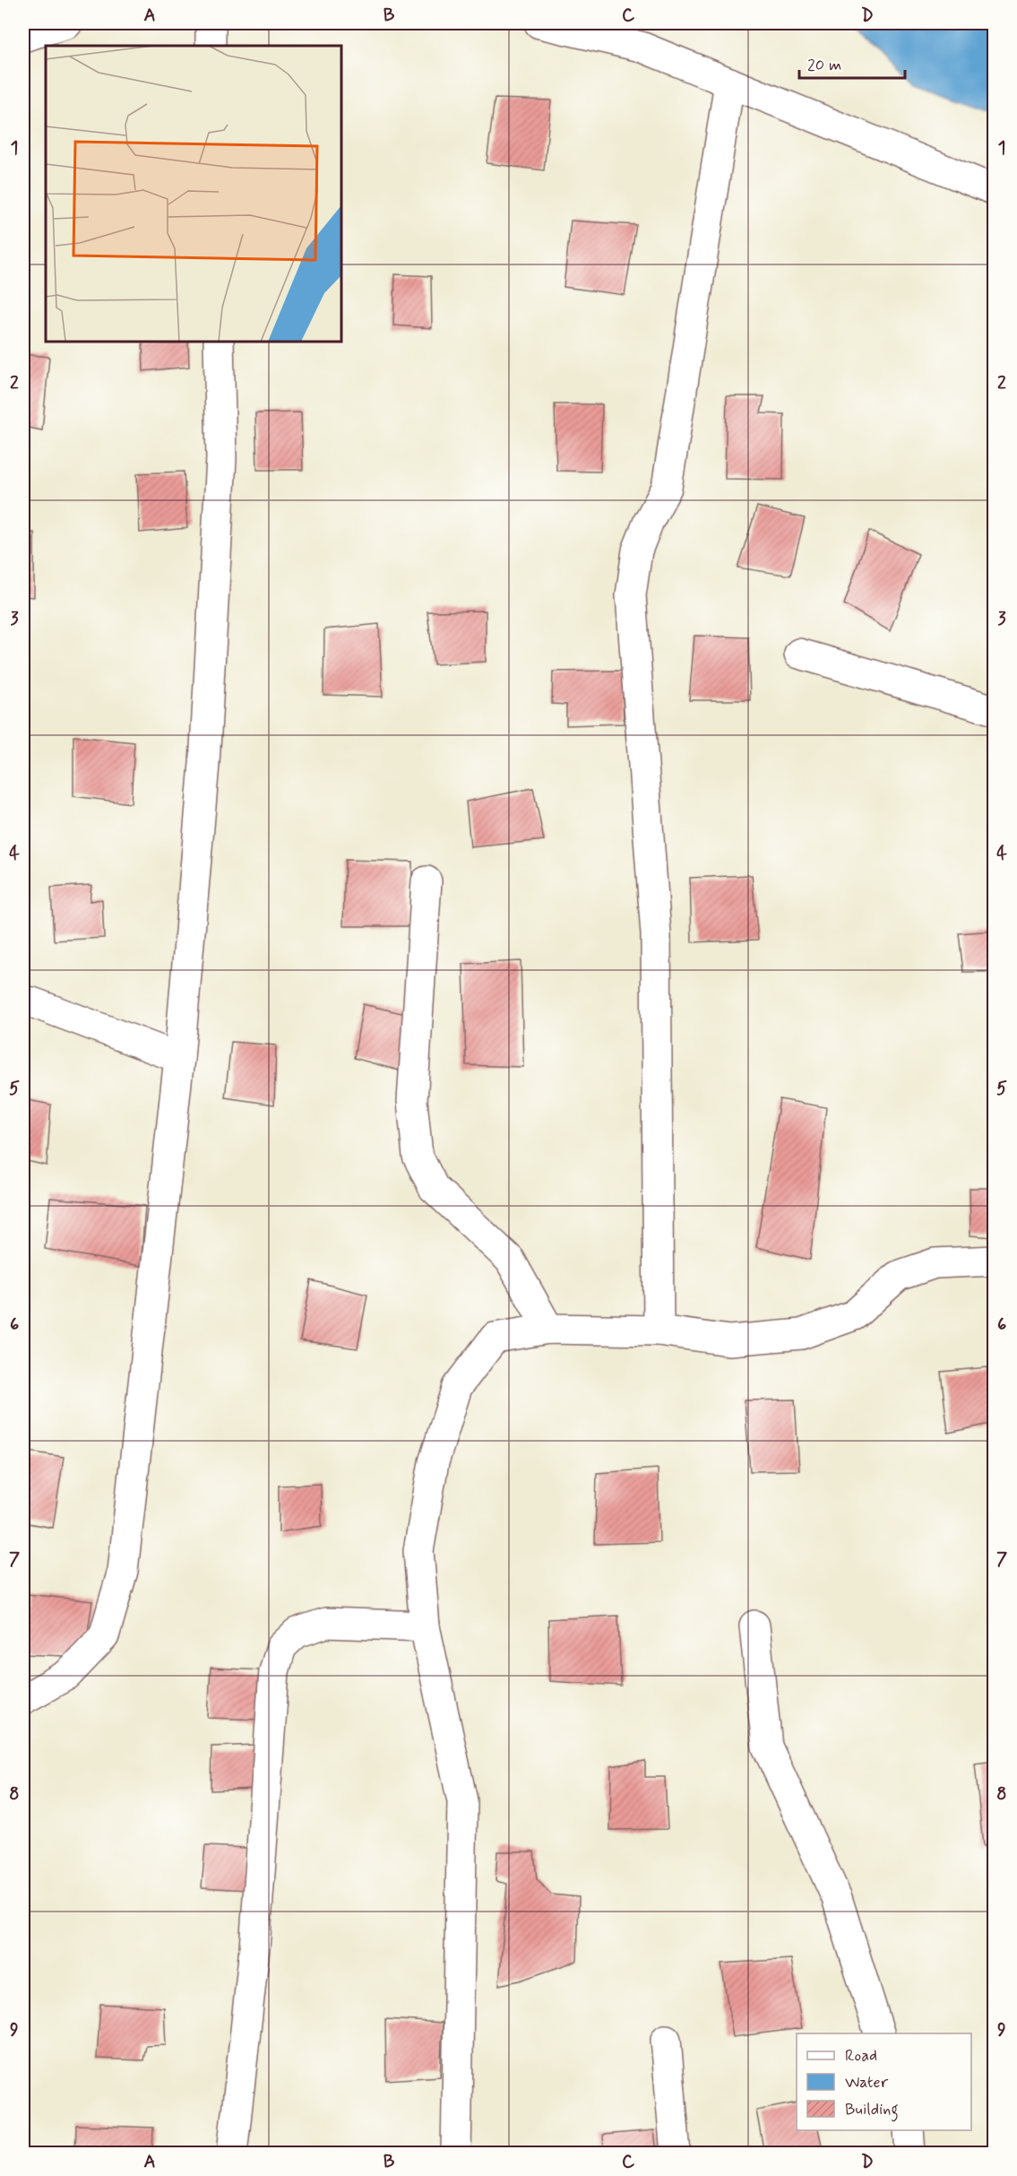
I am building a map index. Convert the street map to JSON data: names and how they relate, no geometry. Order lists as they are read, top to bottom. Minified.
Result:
{"legend":["Road","Water","Building"],"scale_bar":"20 m","grid":{"columns":["A","B","C","D"],"rows":["1","2","3","4","5","6","7","8","9"]}}
